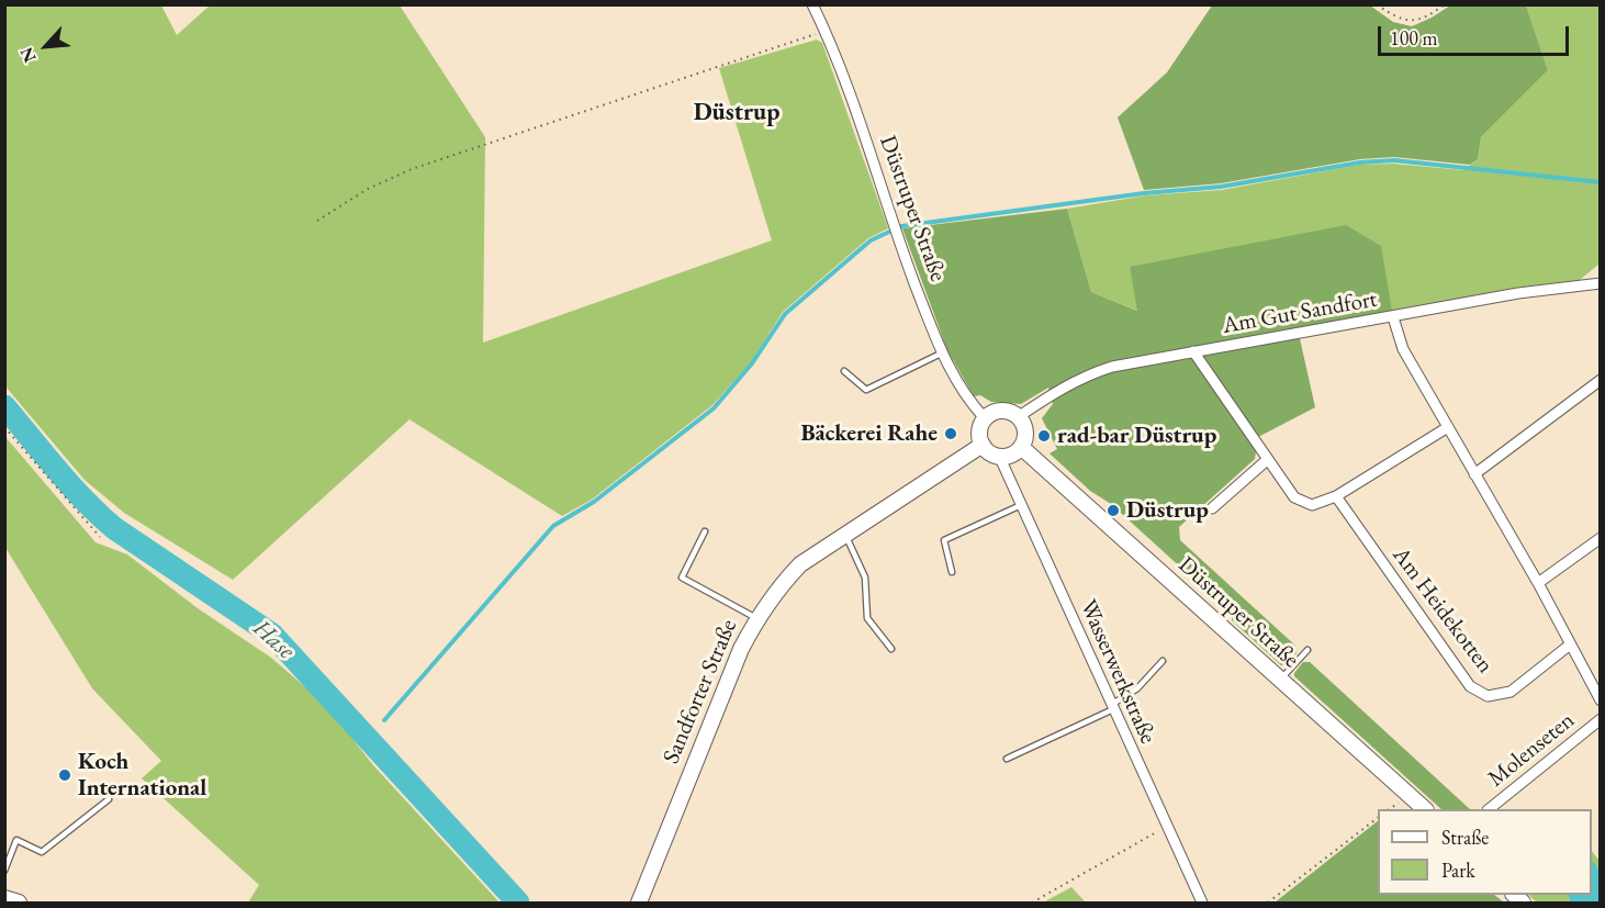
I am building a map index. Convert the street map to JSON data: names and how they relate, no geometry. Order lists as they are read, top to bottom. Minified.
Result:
{"streets":{"street":["Düstruper Straße","Am Gut Sandfort","Am Heidekotten","Wasserwerkstraße","Sandforter Straße","Molenseten"]},"crossings":[["Düstruper Straße","Am Gut Sandfort"],["Düstruper Straße","Wasserwerkstraße"],["Düstruper Straße","Sandforter Straße"],["Am Gut Sandfort","Wasserwerkstraße"],["Am Gut Sandfort","Sandforter Straße"],["Wasserwerkstraße","Sandforter Straße"]],"districts":["Düstrup"],"water":["Hase"],"places":["Bäckerei Rahe","rad-bar Düstrup","Düstrup","Koch International"],"legend":["Straße","Park"],"scale_bar":"100 m","north":"bottom left"}
